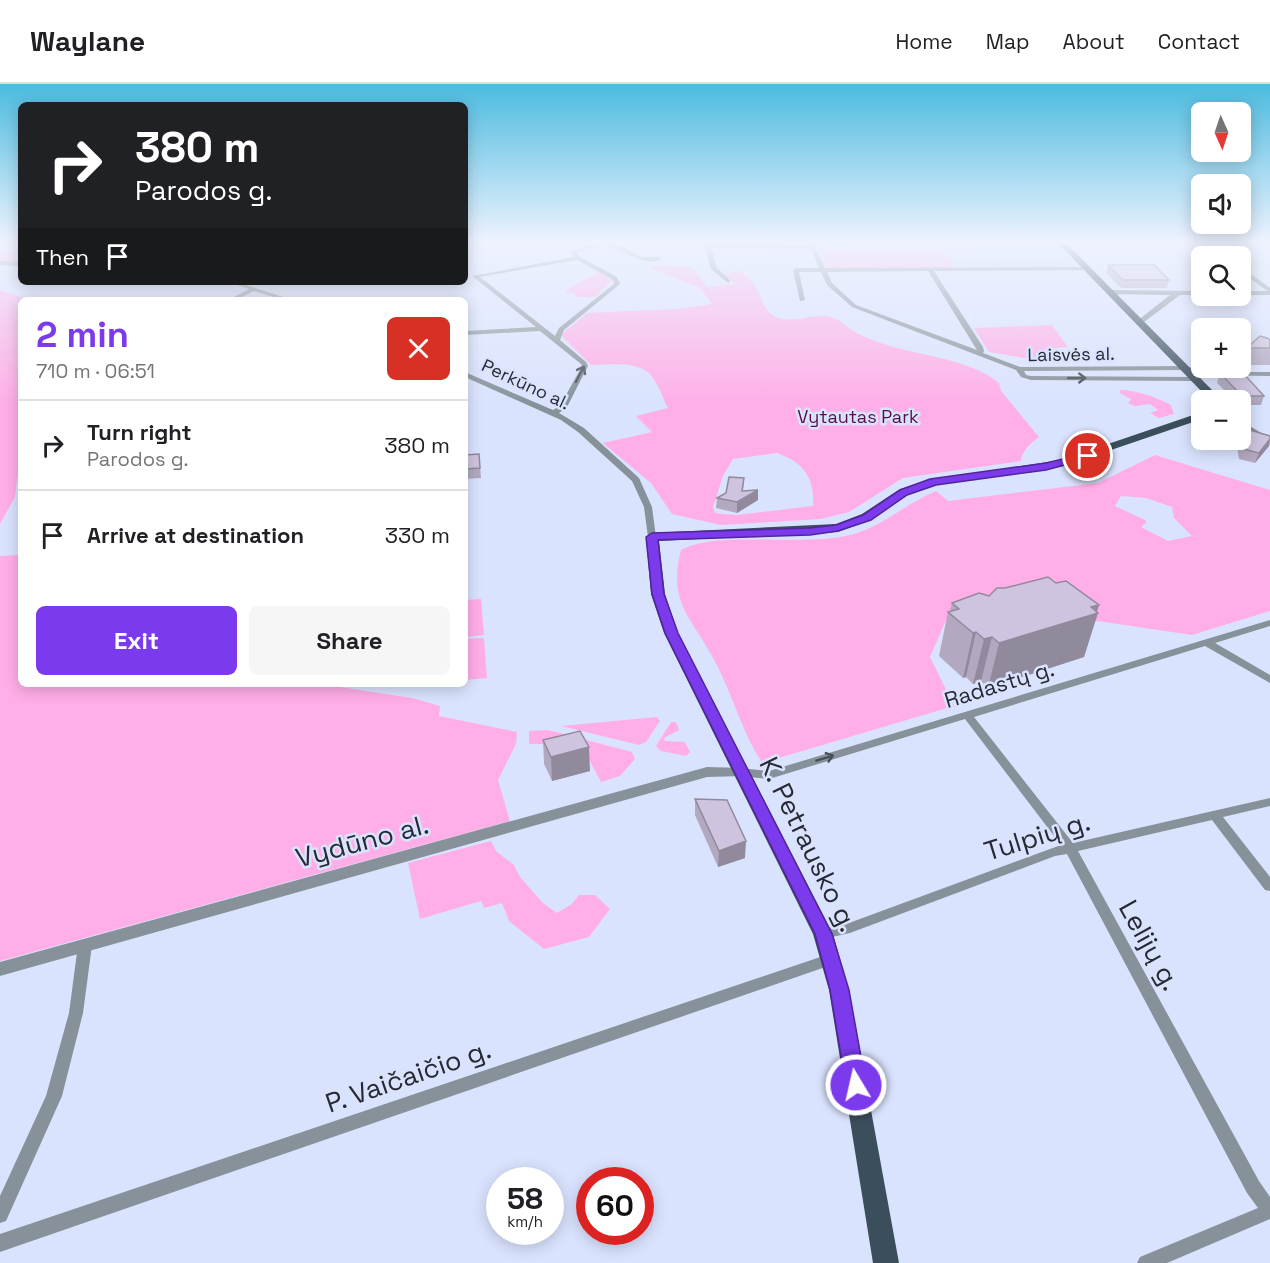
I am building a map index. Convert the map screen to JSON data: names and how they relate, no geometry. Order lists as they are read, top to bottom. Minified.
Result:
{"streets":{"main road":["K. Petrausko g."],"street":["Laisvės al.","Perkūno al.","Radastų g.","Tulpių g.","Vydūno al.","Lelijų g.","P. Vaičaičio g."]},"crossings":[["Perkūno al.","K. Petrausko g."],["Radastų g.","Vydūno al."],["Radastų g.","K. Petrausko g."],["Radastų g.","Lelijų g."],["Tulpių g.","K. Petrausko g."],["Tulpių g.","Lelijų g."],["Vydūno al.","K. Petrausko g."],["K. Petrausko g.","P. Vaičaičio g."]],"one_way":["Radastų g."],"parks":["Vytautas Park"],"north":"bottom","page":{"header":"Waylane","nav":["Home","Map","About","Contact"],"map_buttons":["+","−"],"turn":["380 m","Parodos g."],"then":"Then","heading":["2 min","710 m · 06:51"],"list":[{"name":"Turn right","note":"Parodos g.","value":"380 m"},{"name":"Arrive at destination","value":"330 m"}],"buttons":["Exit","Share"],"speed":"58 km/h","limit":"60"}}
